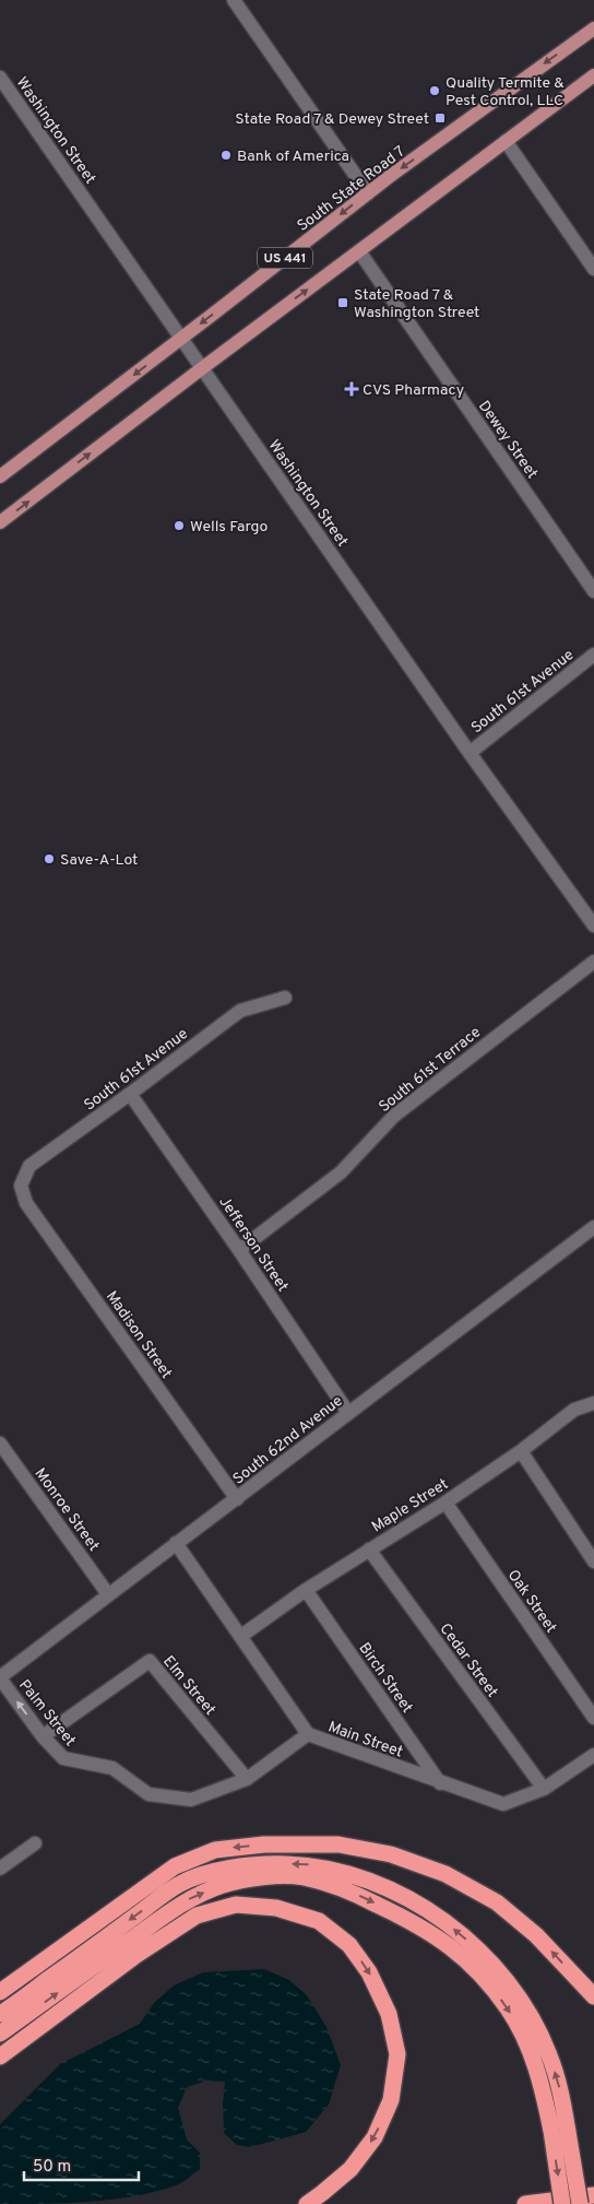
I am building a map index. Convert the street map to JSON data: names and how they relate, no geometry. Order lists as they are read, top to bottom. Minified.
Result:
{"streets":{"main road":["South State Road 7","US 441"],"street":["Washington Street","Dewey Street","South 61st Avenue","South 61st Terrace","Jefferson Street","Madison Street","South 62nd Avenue","Maple Street","Monroe Street","Oak Street","Cedar Street","Birch Street","Elm Street","Palm Street","Main Street"]},"crossings":[["Washington Street","South State Road 7"],["Washington Street","US 441"],["Washington Street","South 61st Avenue"],["US 441","Dewey Street"],["South 61st Avenue","Jefferson Street"],["South 61st Avenue","Madison Street"],["South 61st Terrace","Jefferson Street"],["Jefferson Street","South 62nd Avenue"],["Madison Street","South 62nd Avenue"],["South 62nd Avenue","Monroe Street"],["South 62nd Avenue","Palm Street"],["South 62nd Avenue","Main Street"],["Maple Street","Oak Street"],["Maple Street","Cedar Street"],["Maple Street","Birch Street"],["Maple Street","Main Street"],["Cedar Street","Main Street"],["Birch Street","Main Street"],["Elm Street","Palm Street"],["Palm Street","Main Street"]],"places":{"other":["Quality Termite & Pest Control, LLC","Bank of America","Wells Fargo","Save-A-Lot"],"transit":["State Road 7 & Dewey Street","State Road 7 & Washington Street"],"health":["CVS Pharmacy"]},"scale_bar":"50 m"}
